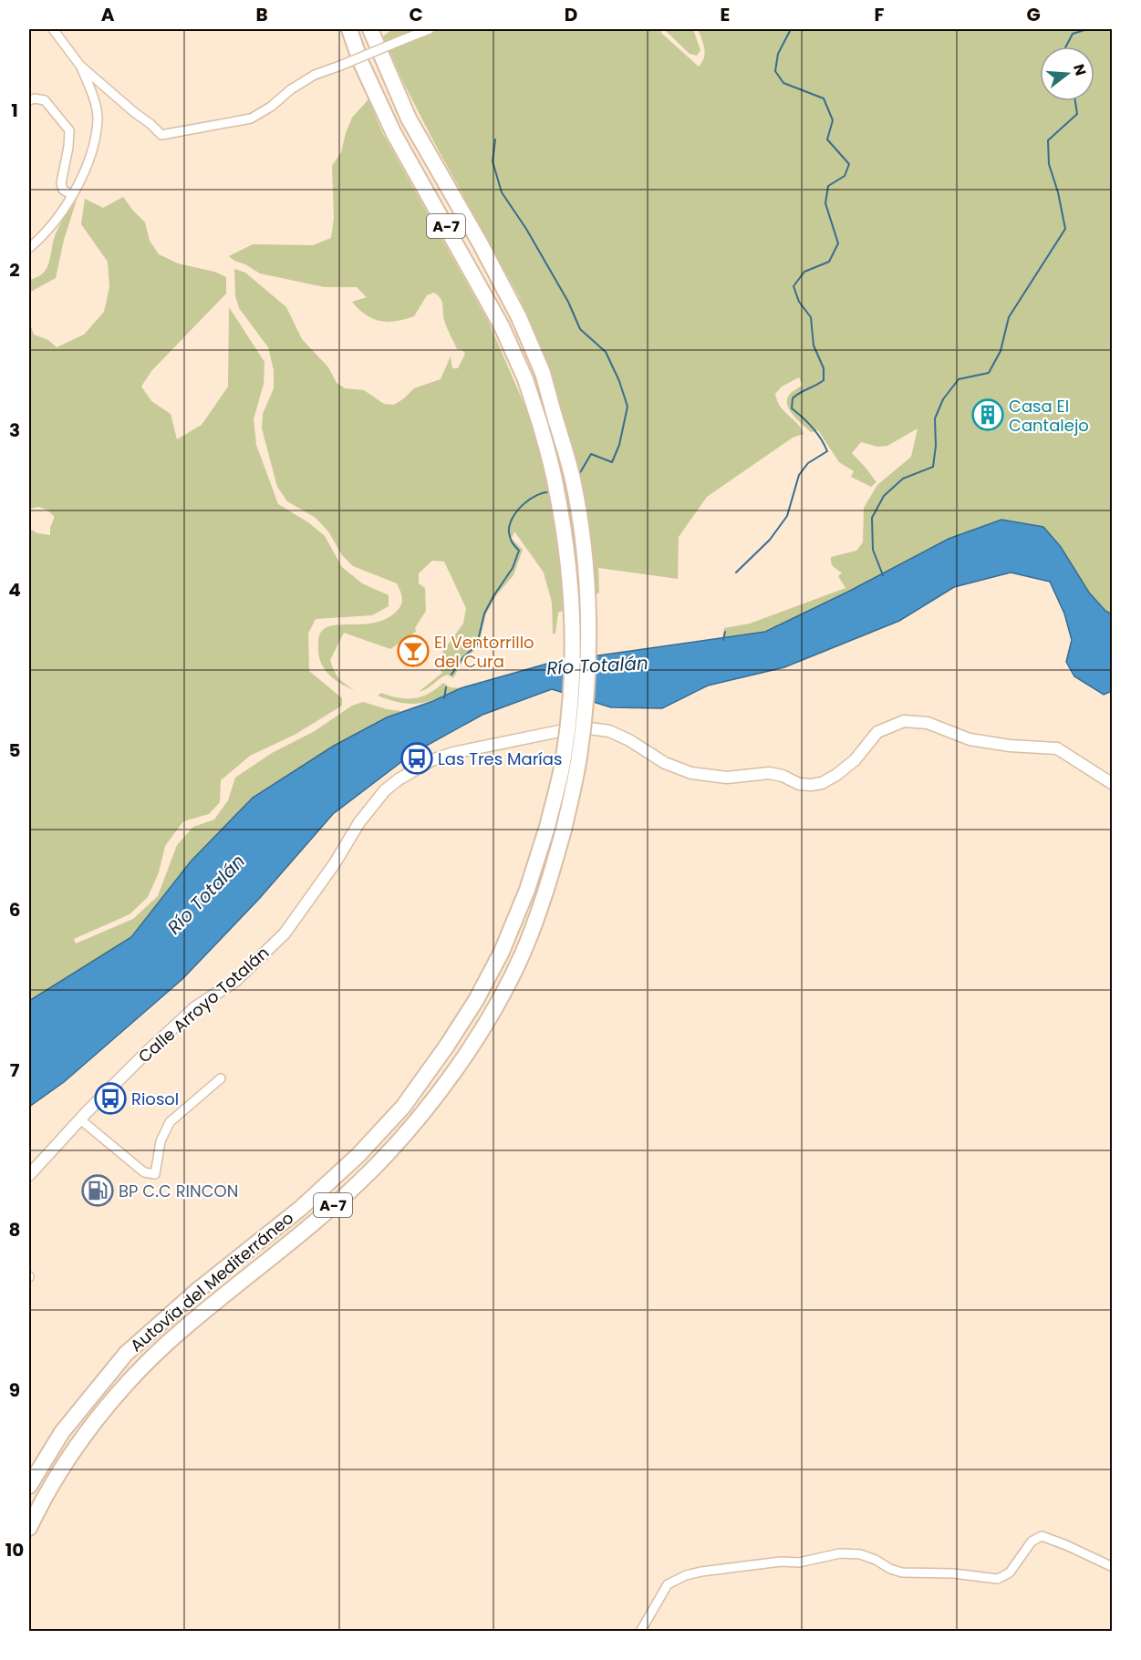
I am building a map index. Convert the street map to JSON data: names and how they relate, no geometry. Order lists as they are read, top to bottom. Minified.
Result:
{"streets":{"highway":["A-7","Autovía del Mediterráneo"],"street":["Calle Arroyo Totalán"]},"water":["Río Totalán"],"places":{"building":["Casa El Cantalejo"],"bar":["El Ventorrillo del Cura"],"bus stop":["Las Tres Marías","Riosol"],"fuel station":["BP C.C RINCON"]},"north":"right","grid":{"columns":["A","B","C","D","E","F","G"],"rows":["1","2","3","4","5","6","7","8","9","10"]}}
